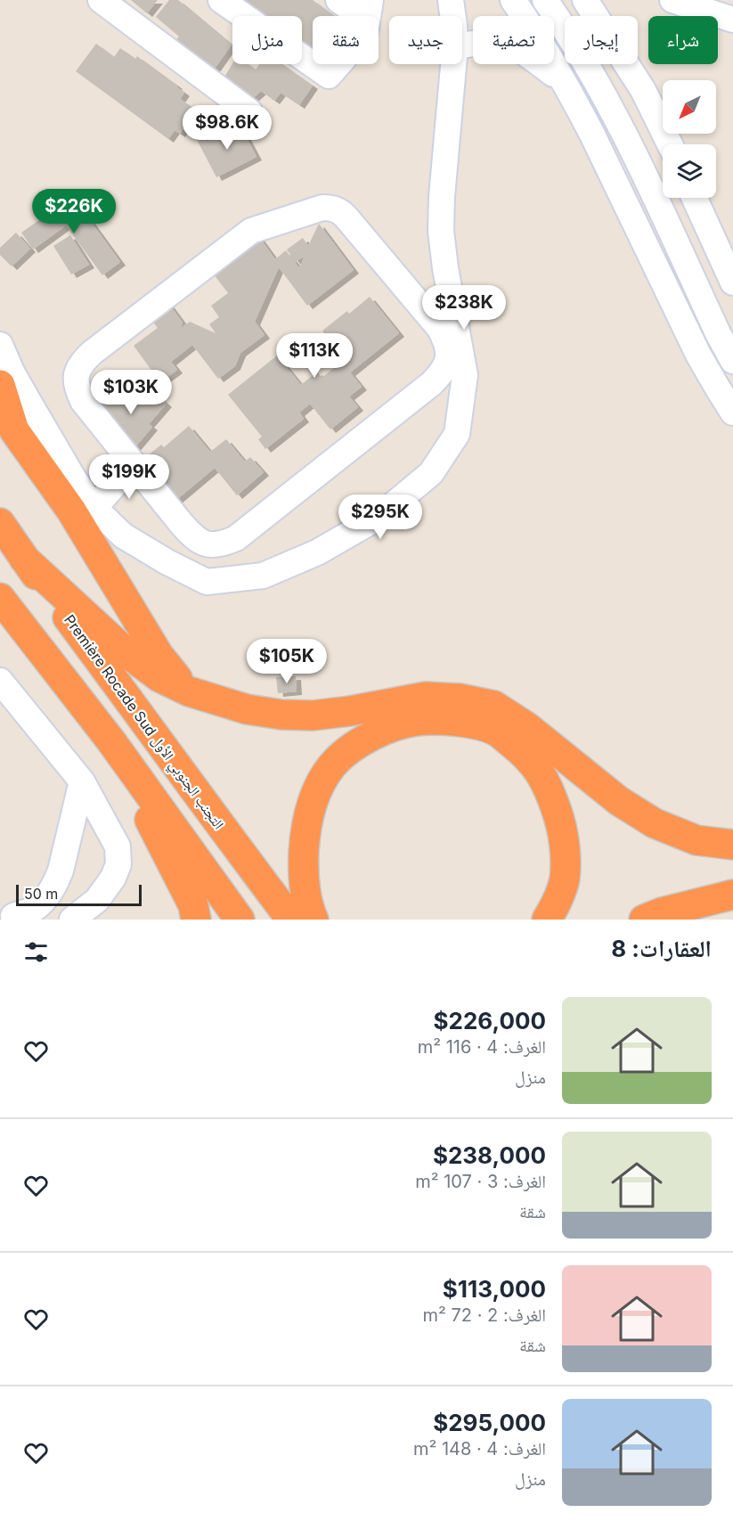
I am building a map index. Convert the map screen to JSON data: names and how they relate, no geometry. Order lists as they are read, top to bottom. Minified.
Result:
{"streets":{"highway":["Première Rocade Sud التجنب الجنوبي الأول"]},"scale_bar":"50 m","north":"bottom left","page":{"chip":["شراء","إيجار","تصفية","جديد","شقة","منزل"],"price":["$98.6K","$226K","$238K","$113K","$103K","$199K","$295K","$105K"],"scale":"50 m","heading":"العقارات: 8","list":[{"name":"$226,000","note":"الغرف: 4 · 116 m² · منزل"},{"name":"$238,000","note":"الغرف: 3 · 107 m² · شقة"},{"name":"$113,000","note":"الغرف: 2 · 72 m² · شقة"},{"name":"$295,000","note":"الغرف: 4 · 148 m² · منزل"}]}}
